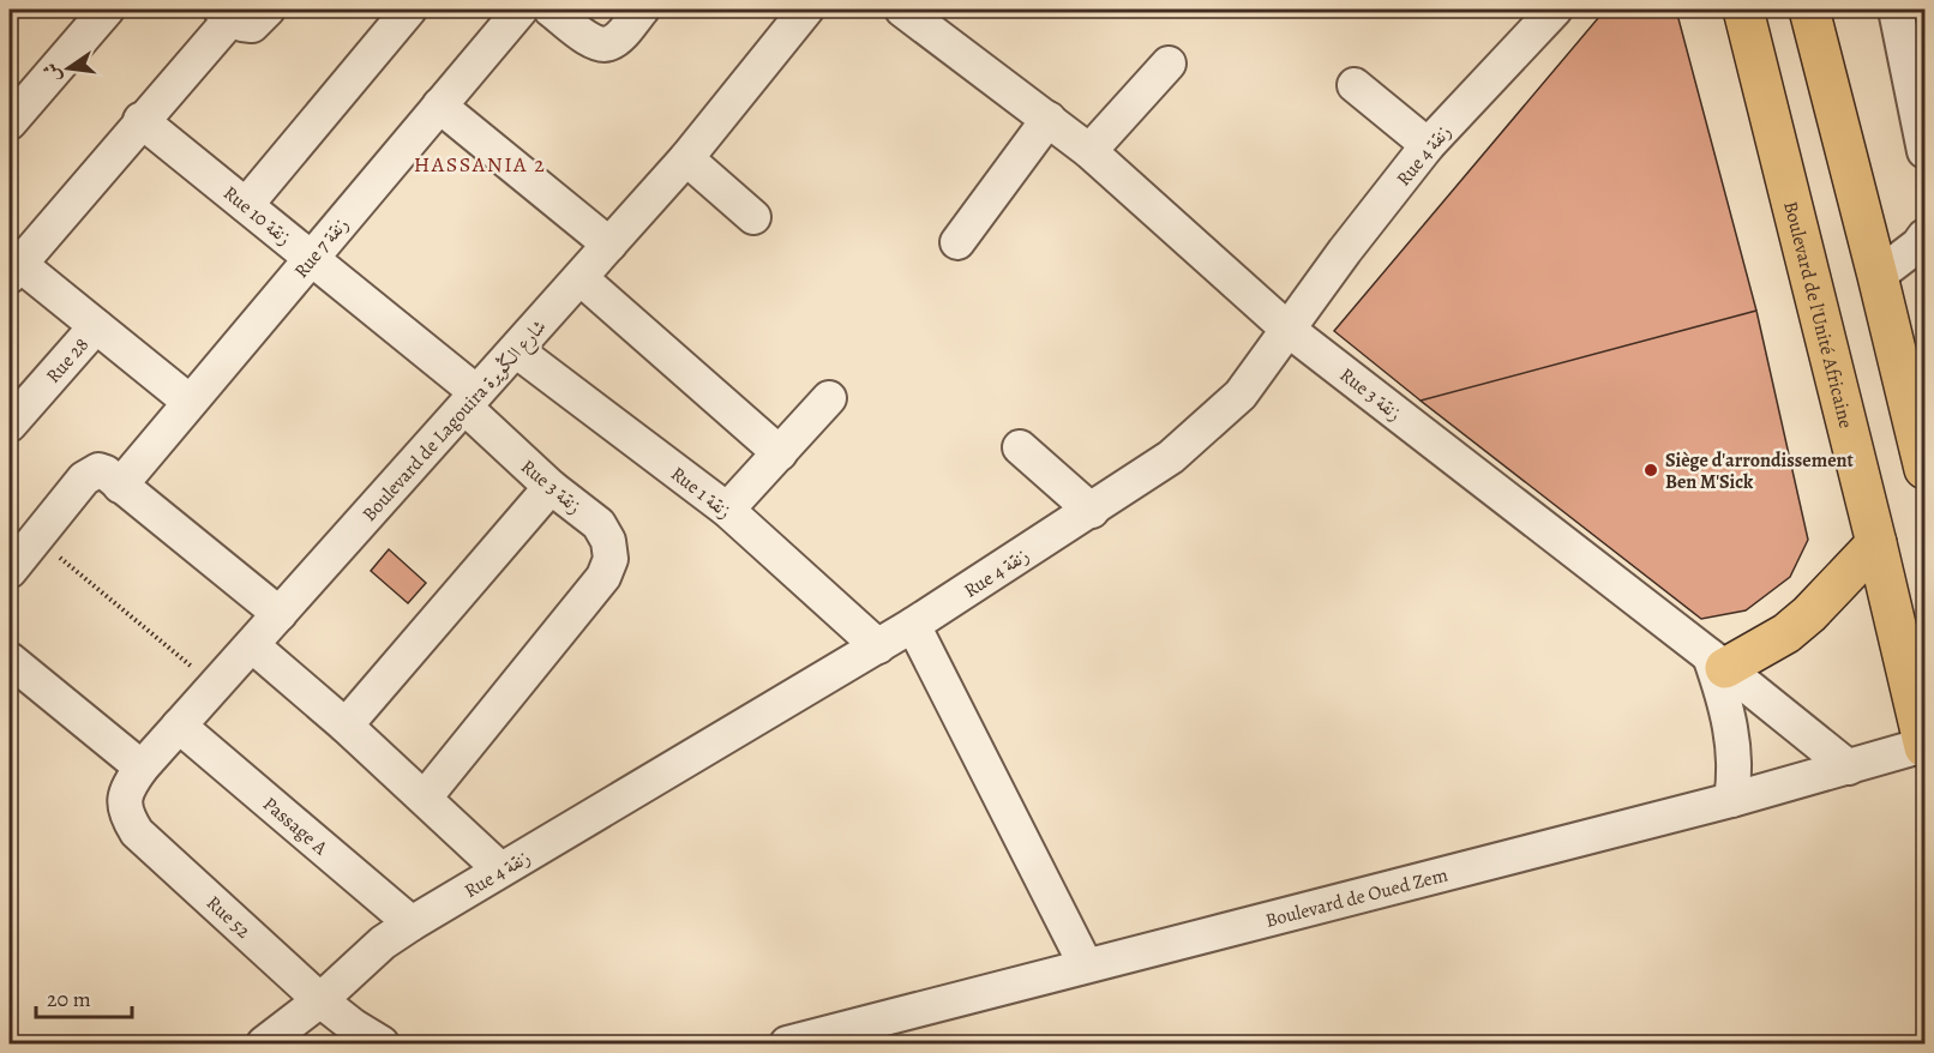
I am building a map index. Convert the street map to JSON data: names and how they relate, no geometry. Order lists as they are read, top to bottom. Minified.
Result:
{"streets":{"main road":["Boulevard de l'Unité Africaine"],"street":["Rue 4 زنقة","Rue 10 زنقة","Rue 7 زنقة","Rue 28","Rue 3 زنقة","Boulevard de Lagouira شارع الڭويرة","Rue 1 زنقة","Passage A","Boulevard de Oued Zem","Rue 52"]},"crossings":[["Rue 4 زنقة","Rue 3 زنقة"],["Rue 4 زنقة","Rue 1 زنقة"],["Rue 4 زنقة","Passage A"],["Rue 4 زنقة","Rue 52"],["Rue 10 زنقة","Rue 7 زنقة"],["Rue 10 زنقة","Rue 3 زنقة"],["Rue 10 زنقة","Boulevard de Lagouira شارع الڭويرة"],["Boulevard de l'Unité Africaine","Boulevard de Oued Zem"],["Rue 3 زنقة","Boulevard de Lagouira شارع الڭويرة"],["Rue 3 زنقة","Boulevard de Oued Zem"],["Boulevard de Lagouira شارع الڭويرة","Rue 1 زنقة"],["Boulevard de Lagouira شارع الڭويرة","Passage A"],["Boulevard de Lagouira شارع الڭويرة","Rue 52"]],"districts":["HASSANIA 2"],"places":["Siège d'arrondissement Ben M'Sick"],"scale_bar":"20 m","north":"left"}
